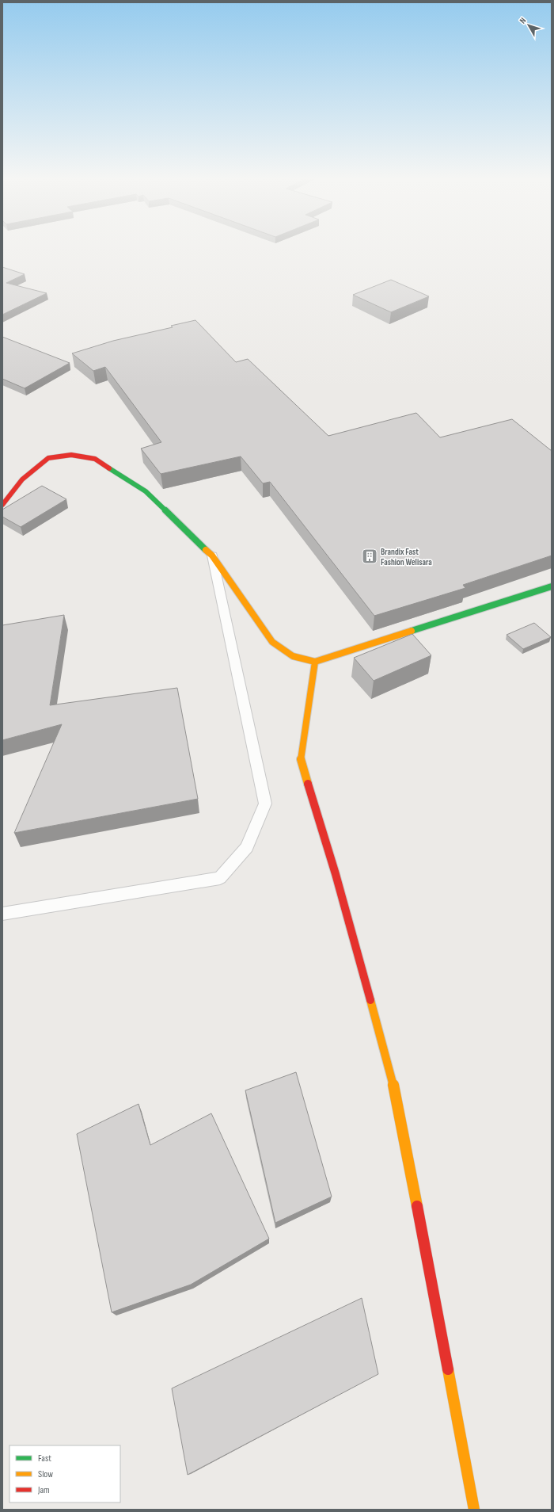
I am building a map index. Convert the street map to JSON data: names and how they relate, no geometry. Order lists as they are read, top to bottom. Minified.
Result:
{"places":{"building":["Brandix Fast Fashion Welisara"]},"legend":["Fast","Slow","Jam"],"north":"top left"}
